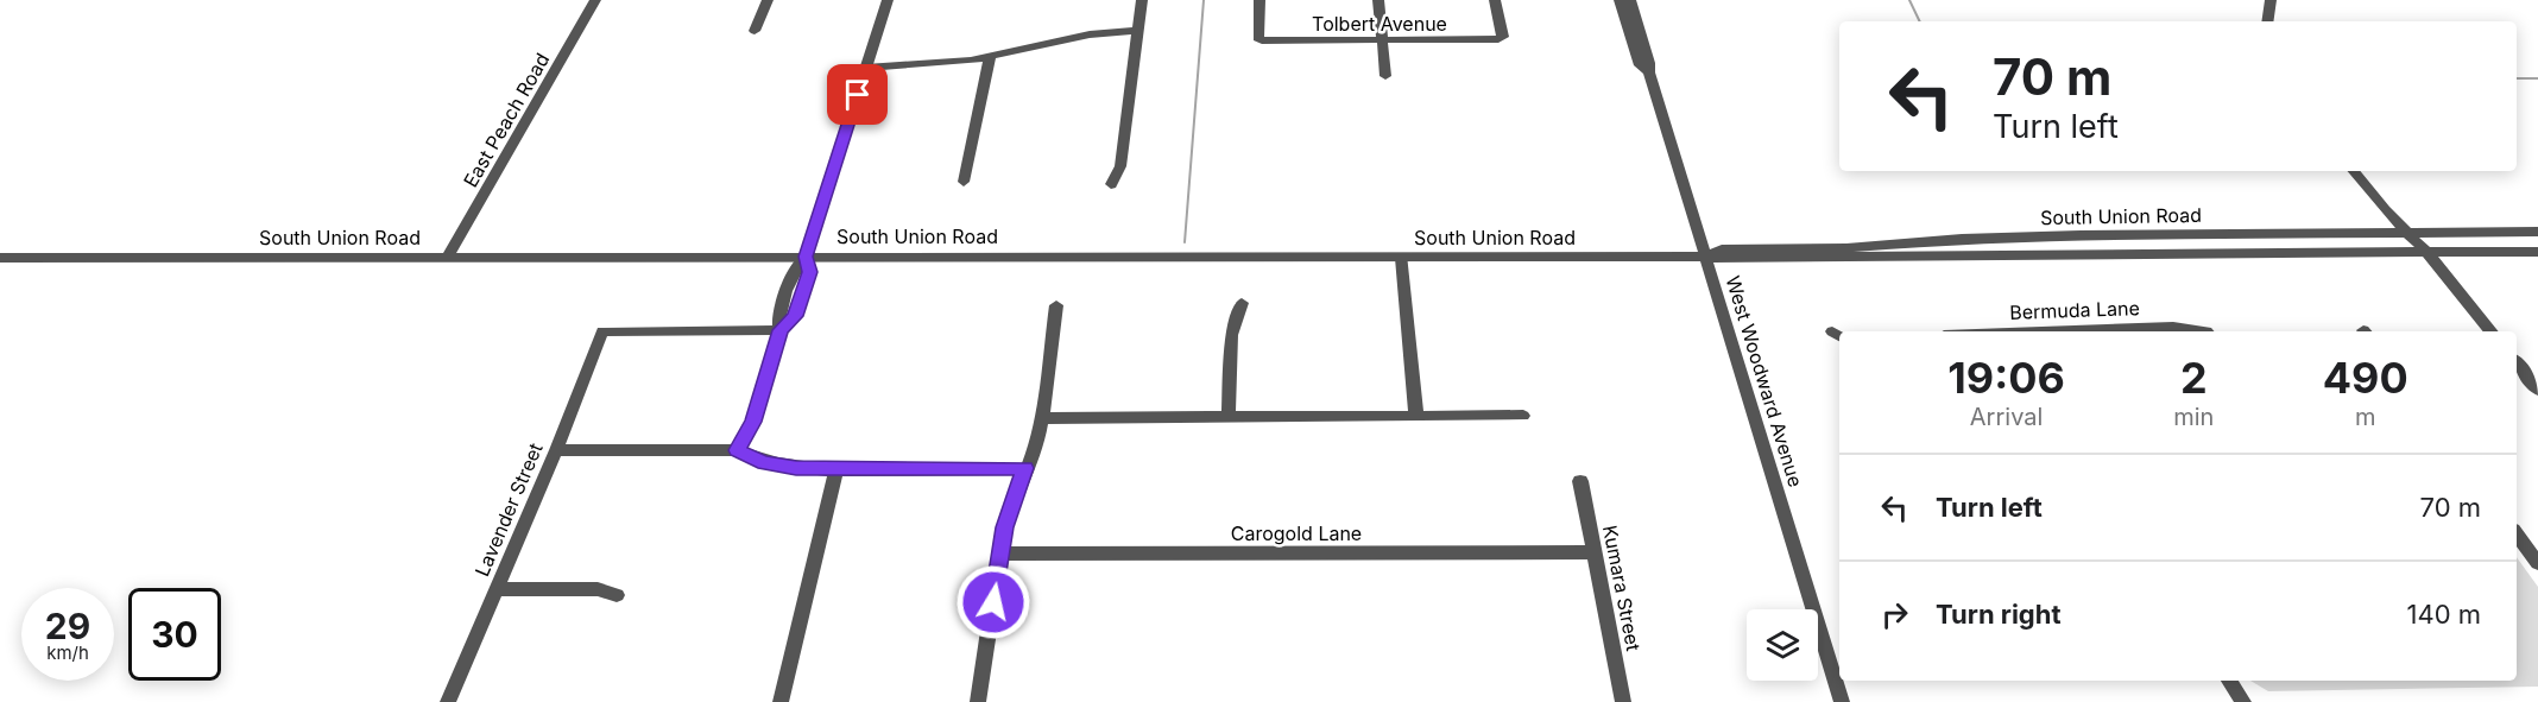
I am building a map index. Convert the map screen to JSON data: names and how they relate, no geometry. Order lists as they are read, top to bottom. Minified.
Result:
{"streets":{"street":["Tolbert Avenue","East Peach Road","South Union Road","Bermuda Lane","West Woodward Avenue","Lavender Street","Carogold Lane","Kumara Street"]},"crossings":[["East Peach Road","South Union Road"],["South Union Road","West Woodward Avenue"],["Carogold Lane","Kumara Street"]],"page":{"turn":["70 m","Turn left"],"eta":["19:06","Arrival","2","min","490","m"],"list":[{"name":"Turn left","value":"70 m"},{"name":"Turn right","value":"140 m"}],"speed":"29 km/h","limit":"30"}}
